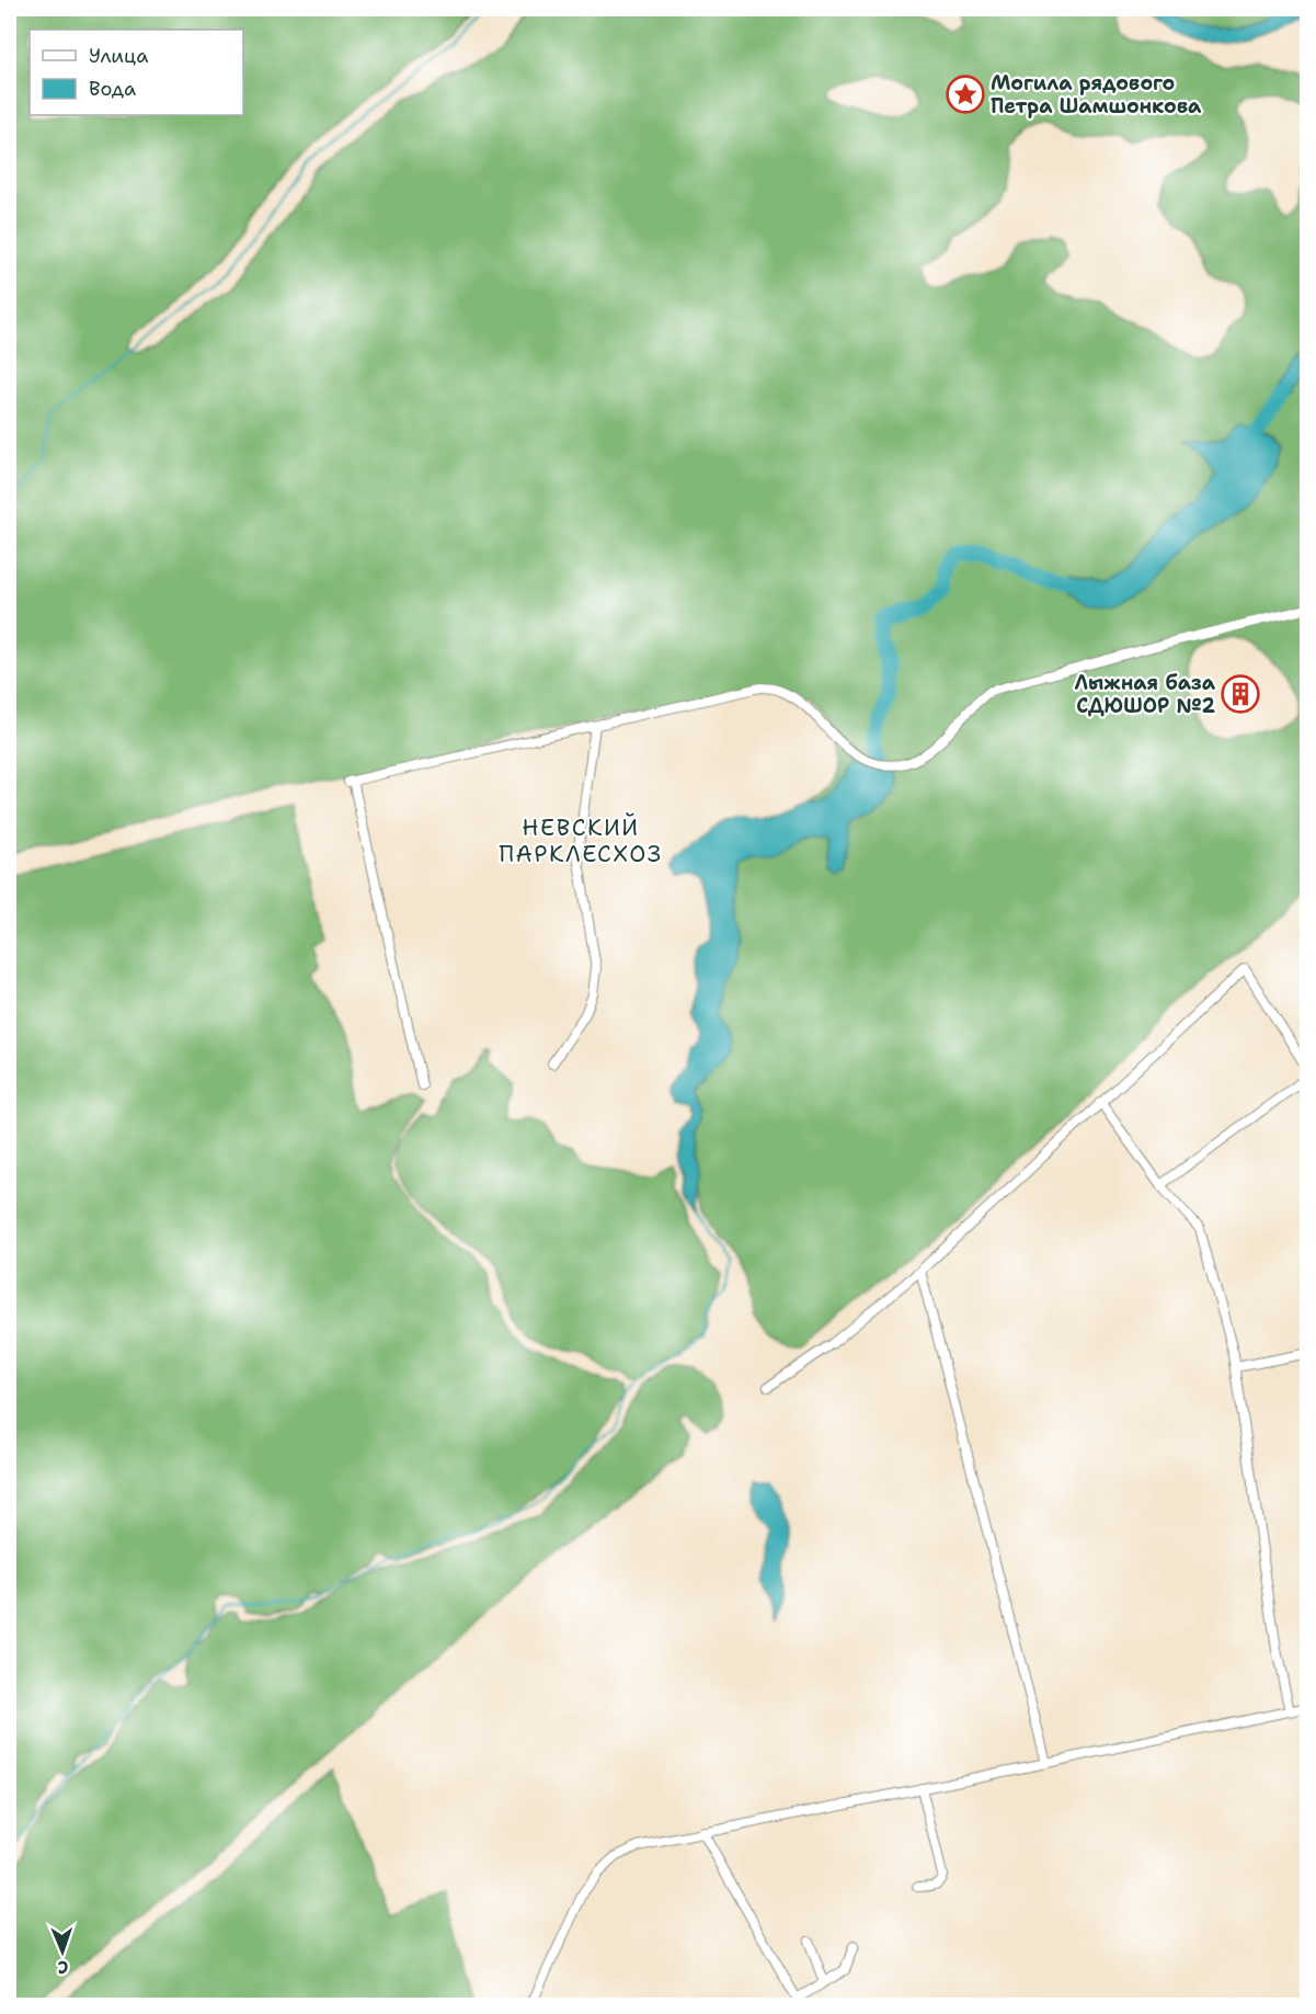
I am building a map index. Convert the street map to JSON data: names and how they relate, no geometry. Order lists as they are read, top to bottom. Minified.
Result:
{"districts":["НЕВСКИЙ ПАРКЛЕСХОЗ"],"places":{"place":["Могила рядового Петра Шамшонкова"],"building":["Лыжная база СДЮШОР №2"]},"legend":["Улица","Вода"],"north":"bottom"}
